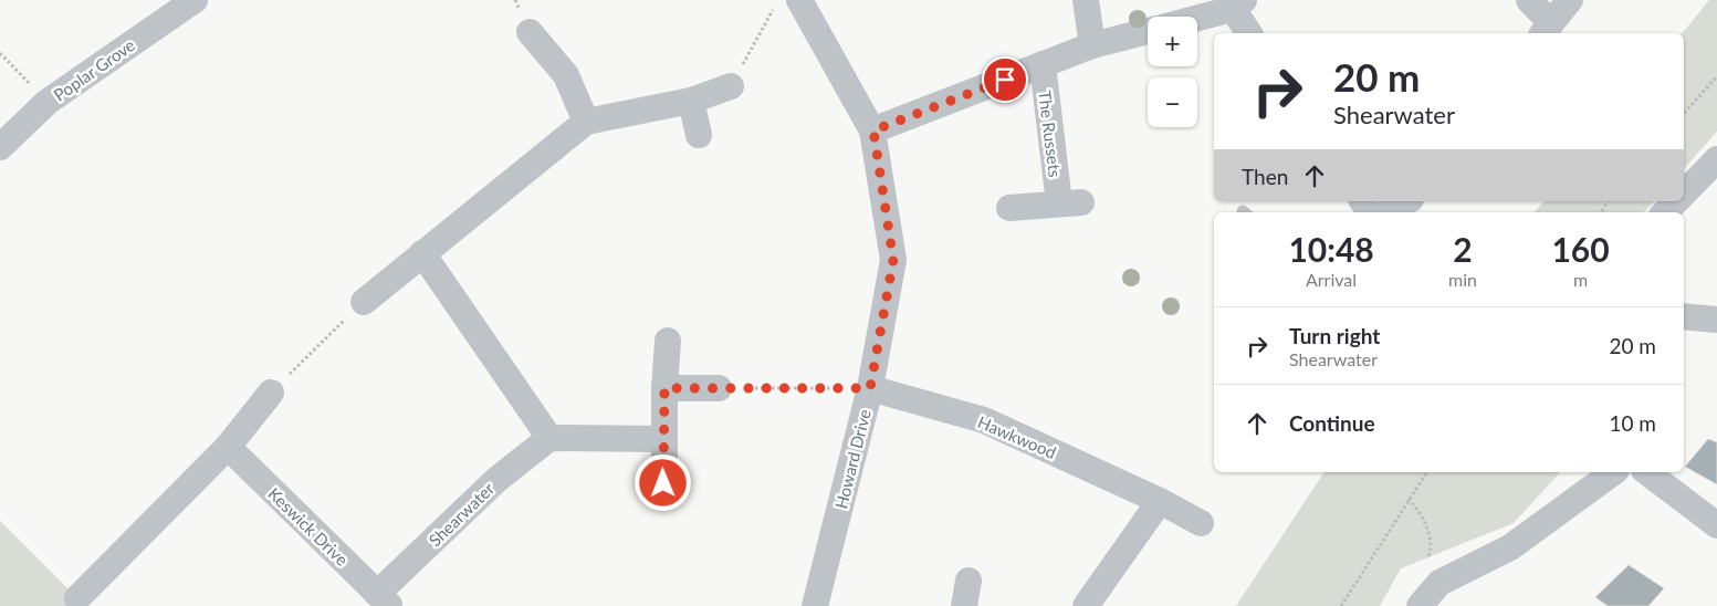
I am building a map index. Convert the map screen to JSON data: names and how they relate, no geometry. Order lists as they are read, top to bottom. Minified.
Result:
{"streets":{"street":["Poplar Grove","The Russets","Hawkwood","Howard Drive","Shearwater","Keswick Drive"]},"crossings":[["Hawkwood","Howard Drive"],["Shearwater","Keswick Drive"]],"page":{"map_buttons":["+","−"],"turn":["20 m","Shearwater"],"then":"Then","eta":["10:48","Arrival","2","min","160","m"],"list":[{"name":"Turn right","note":"Shearwater","value":"20 m"},{"name":"Continue","value":"10 m"}]}}
